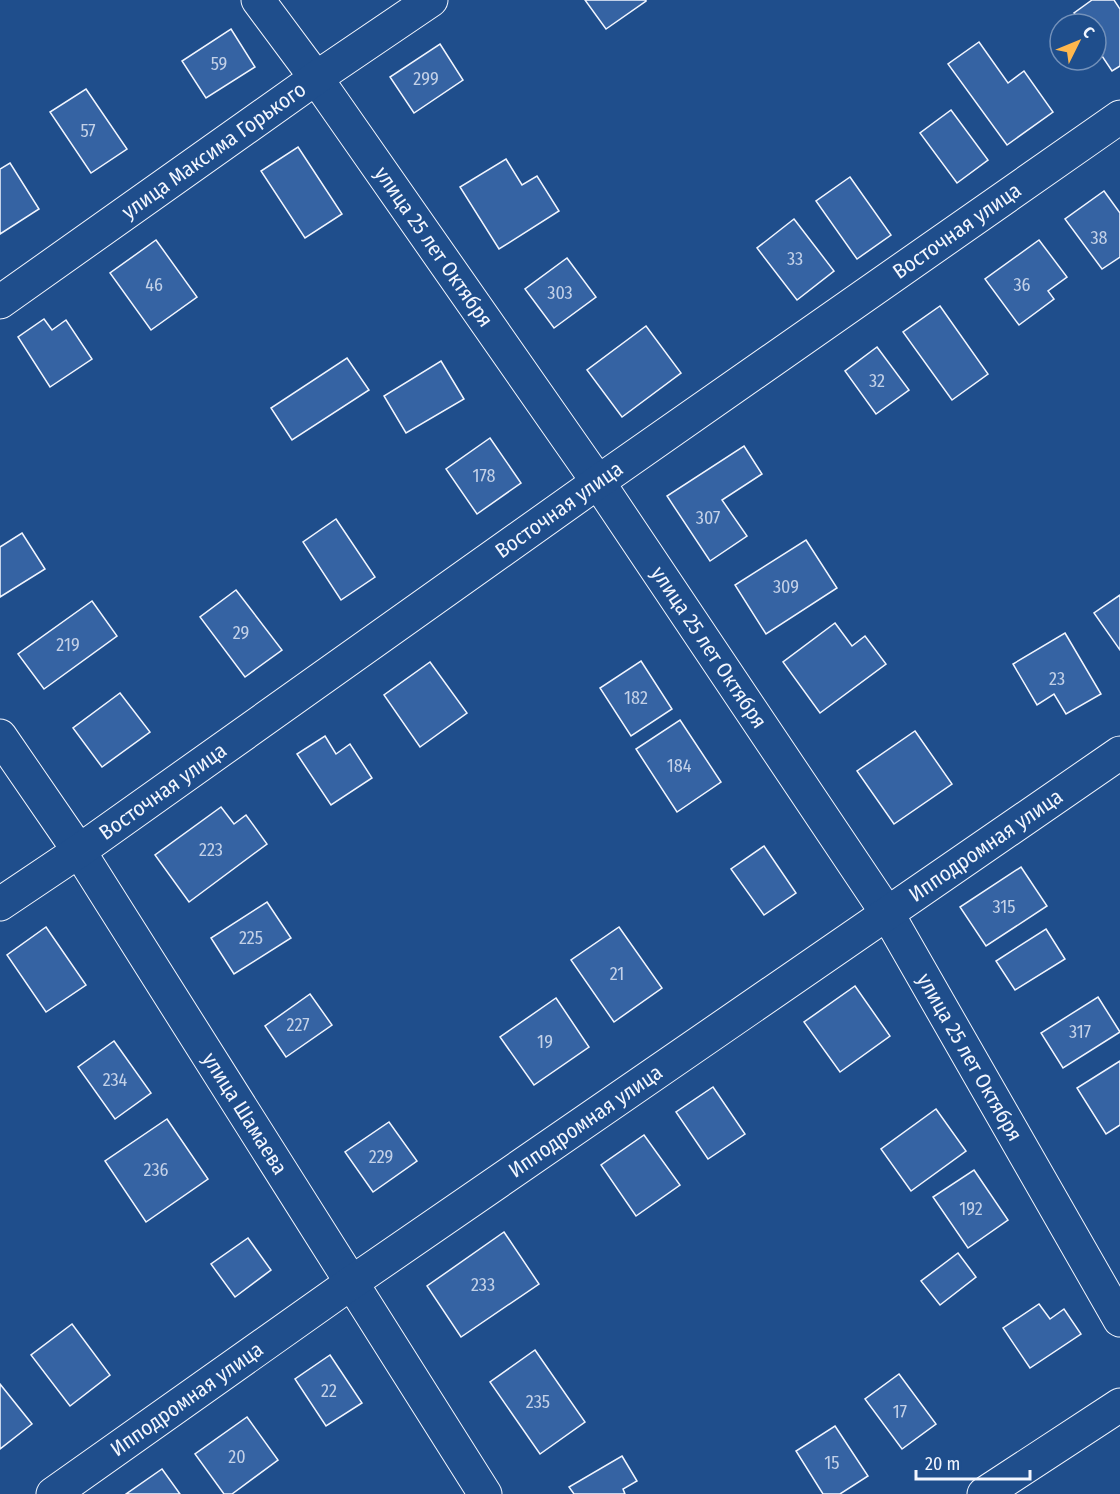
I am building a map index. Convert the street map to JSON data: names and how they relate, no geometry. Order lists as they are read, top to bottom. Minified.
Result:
{"streets":{"street":["улица Максима Горького","Восточная улица","улица 25 лет Октября","Ипподромная улица","улица Шамаева"]},"crossings":[["улица Максима Горького","улица 25 лет Октября"],["Восточная улица","улица 25 лет Октября"],["Восточная улица","улица Шамаева"],["улица 25 лет Октября","Ипподромная улица"],["Ипподромная улица","улица Шамаева"]],"house_numbers":["59","299","57","38","33","46","36","303","32","178","307","309","29","219","23","182","184","223","315","225","21","227","317","19","234","229","236","192","233","22","235","17","20","15"],"scale_bar":"20 m","north":"top right"}
